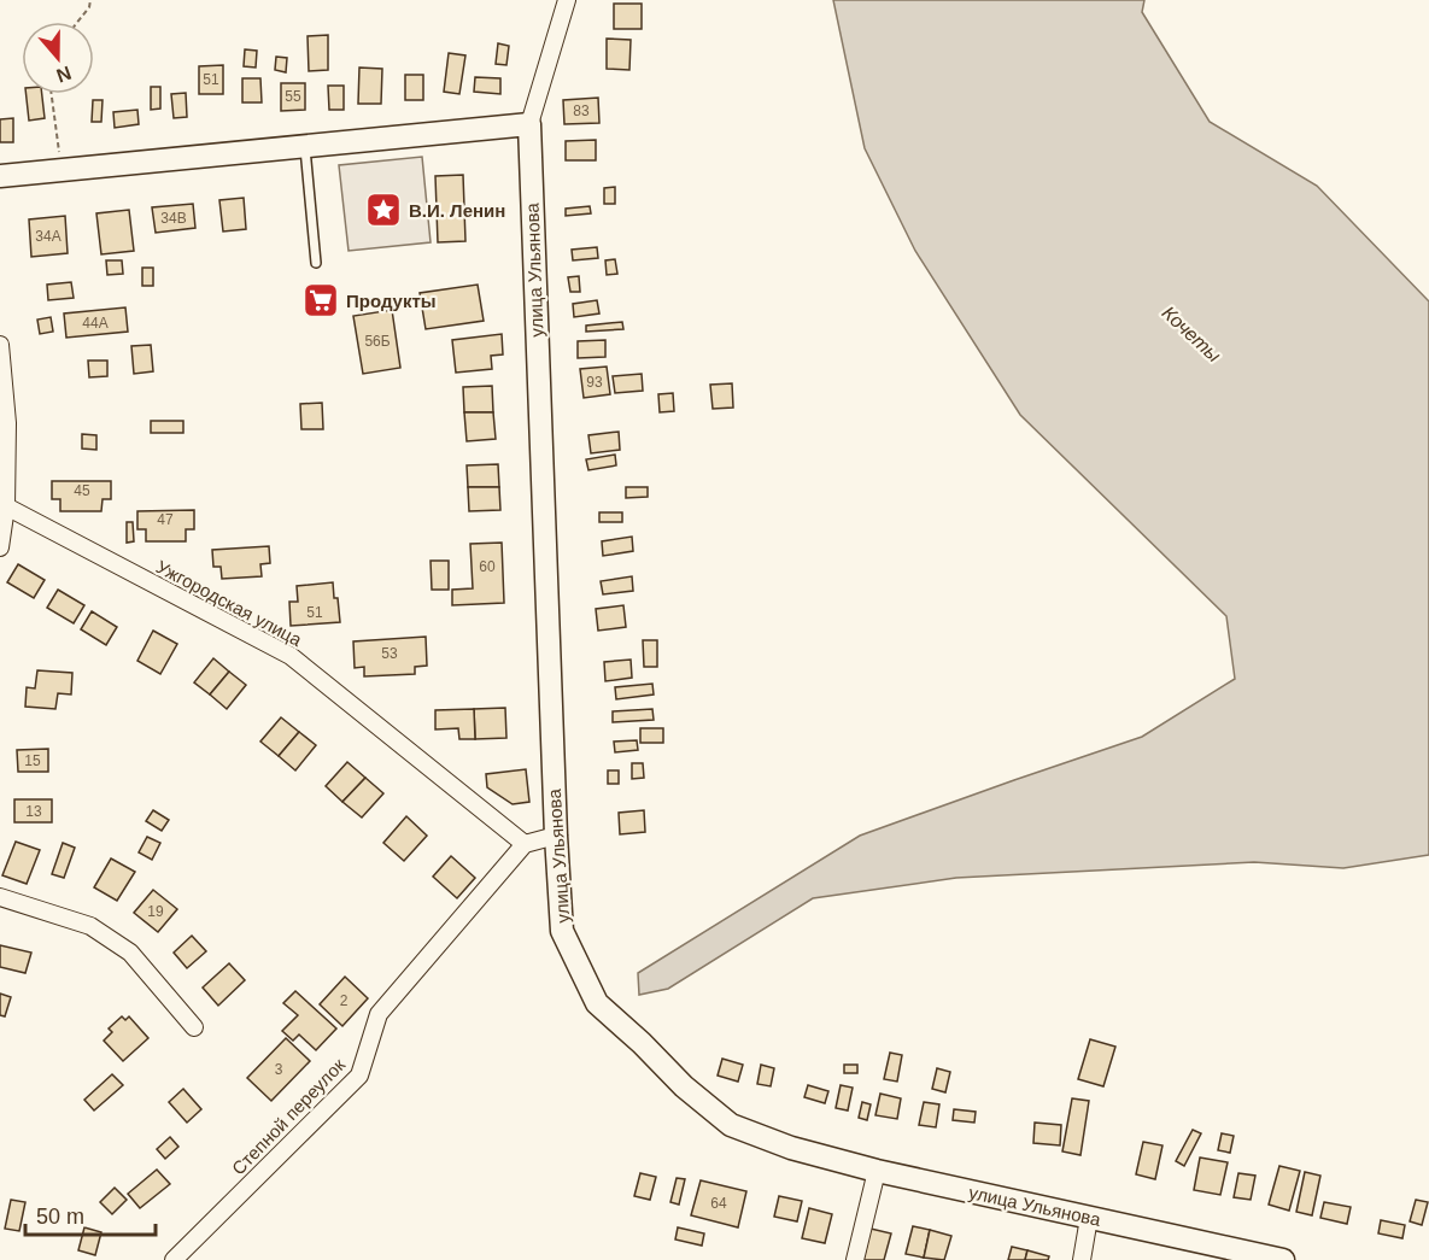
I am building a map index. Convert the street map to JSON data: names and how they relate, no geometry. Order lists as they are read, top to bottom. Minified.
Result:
{"streets":{"street":["улица Ульянова","Ужгородская улица","Степной переулок"]},"crossings":[["Ужгородская улица","Степной переулок"]],"water":["Кочеты"],"places":{"place":["В.И. Ленин"],"supermarket":["Продукты"]},"house_numbers":["51","55","83","34В","34А","44А","56Б","93","45","47","60","51","53","15","13","19","2","3","64"],"scale_bar":"50 m","north":"bottom"}
